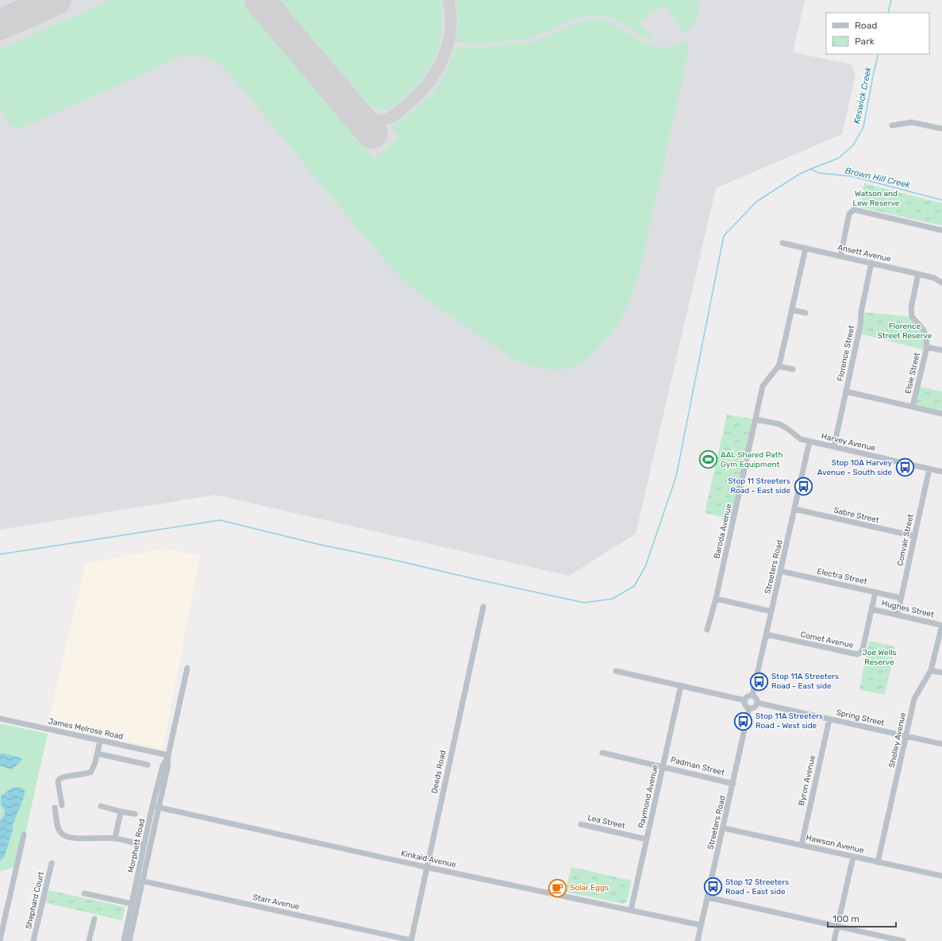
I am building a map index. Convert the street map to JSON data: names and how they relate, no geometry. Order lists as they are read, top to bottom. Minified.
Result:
{"streets":{"street":["Ansett Avenue","Florence Street","Elsie Street","Harvey Avenue","Sabre Street","Baroda Avenue","Convair Street","Streeters Road","Electra Street","Hughes Street","Comet Avenue","Spring Street","James Melrose Road","Shelley Avenue","Padman Street","Deeds Road","Byron Avenue","Raymond Avenue","Lea Street","Hawson Avenue","Morphett Road","Kinkaid Avenue","Shephard Court","Starr Avenue"]},"crossings":[["Ansett Avenue","Florence Street"],["Ansett Avenue","Elsie Street"],["Ansett Avenue","Baroda Avenue"],["Florence Street","Harvey Avenue"],["Harvey Avenue","Baroda Avenue"],["Harvey Avenue","Convair Street"],["Harvey Avenue","Streeters Road"],["Sabre Street","Convair Street"],["Sabre Street","Streeters Road"],["Convair Street","Electra Street"],["Convair Street","Hughes Street"],["Streeters Road","Electra Street"],["Streeters Road","Comet Avenue"],["Streeters Road","Spring Street"],["Streeters Road","Padman Street"],["Streeters Road","Hawson Avenue"],["Streeters Road","Kinkaid Avenue"],["Electra Street","Comet Avenue"],["Hughes Street","Comet Avenue"],["Hughes Street","Shelley Avenue"],["Spring Street","Shelley Avenue"],["Spring Street","Byron Avenue"],["James Melrose Road","Morphett Road"],["Shelley Avenue","Hawson Avenue"],["Padman Street","Raymond Avenue"],["Deeds Road","Kinkaid Avenue"],["Deeds Road","Starr Avenue"],["Byron Avenue","Hawson Avenue"],["Raymond Avenue","Lea Street"],["Raymond Avenue","Kinkaid Avenue"],["Morphett Road","Kinkaid Avenue"],["Morphett Road","Starr Avenue"]],"water":["Keswick Creek","Brown Hill Creek"],"parks":["Watson and Lew Reserve","Florence Street Reserve","Joe Wells Reserve"],"places":{"sports":["AAL Shared Path Gym Equipment"],"bus stop":["Stop 10A Harvey Avenue - South side","Stop 11 Streeters Road - East side","Stop 11A Streeters Road - East side","Stop 11A Streeters Road - West side","Stop 12 Streeters Road - East side"],"cafe":["Solar Eggs"]},"legend":["Road","Park"],"scale_bar":"100 m"}
